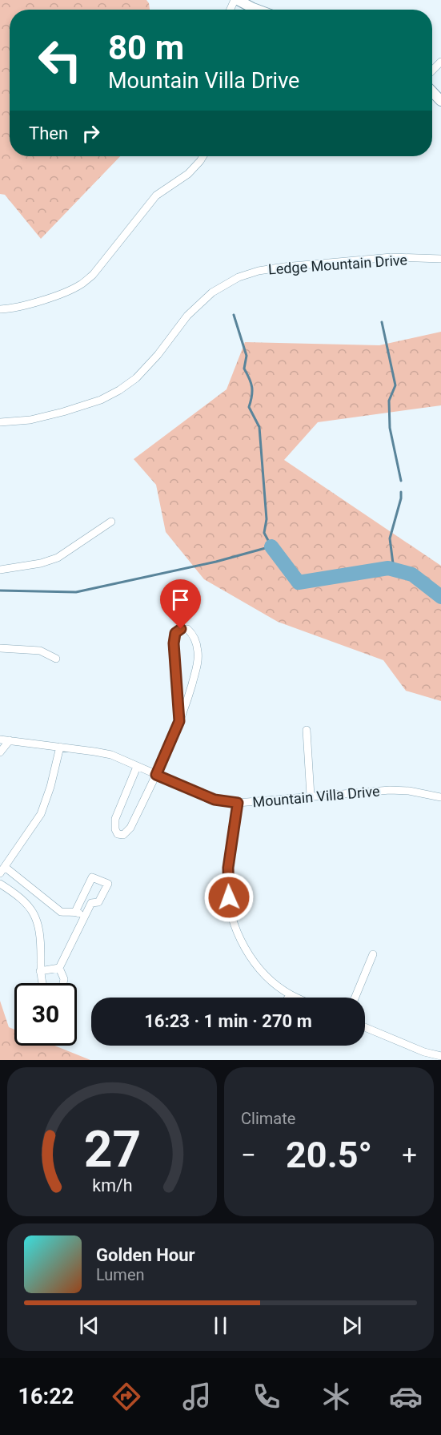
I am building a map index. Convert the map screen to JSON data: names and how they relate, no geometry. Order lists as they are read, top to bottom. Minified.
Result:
{"streets":{"street":["Ledge Mountain Drive","Mountain Villa Drive"]},"page":{"turn":["80 m","Mountain Villa Drive"],"then":"Then","limit":"30","trip":"16:23 · 1 min · 270 m","tile":"Climate","heat":["−","20.5°","+"],"song":["Golden Hour","Lumen"],"tabs":"16:22","gauge":["27","km/h"]}}
